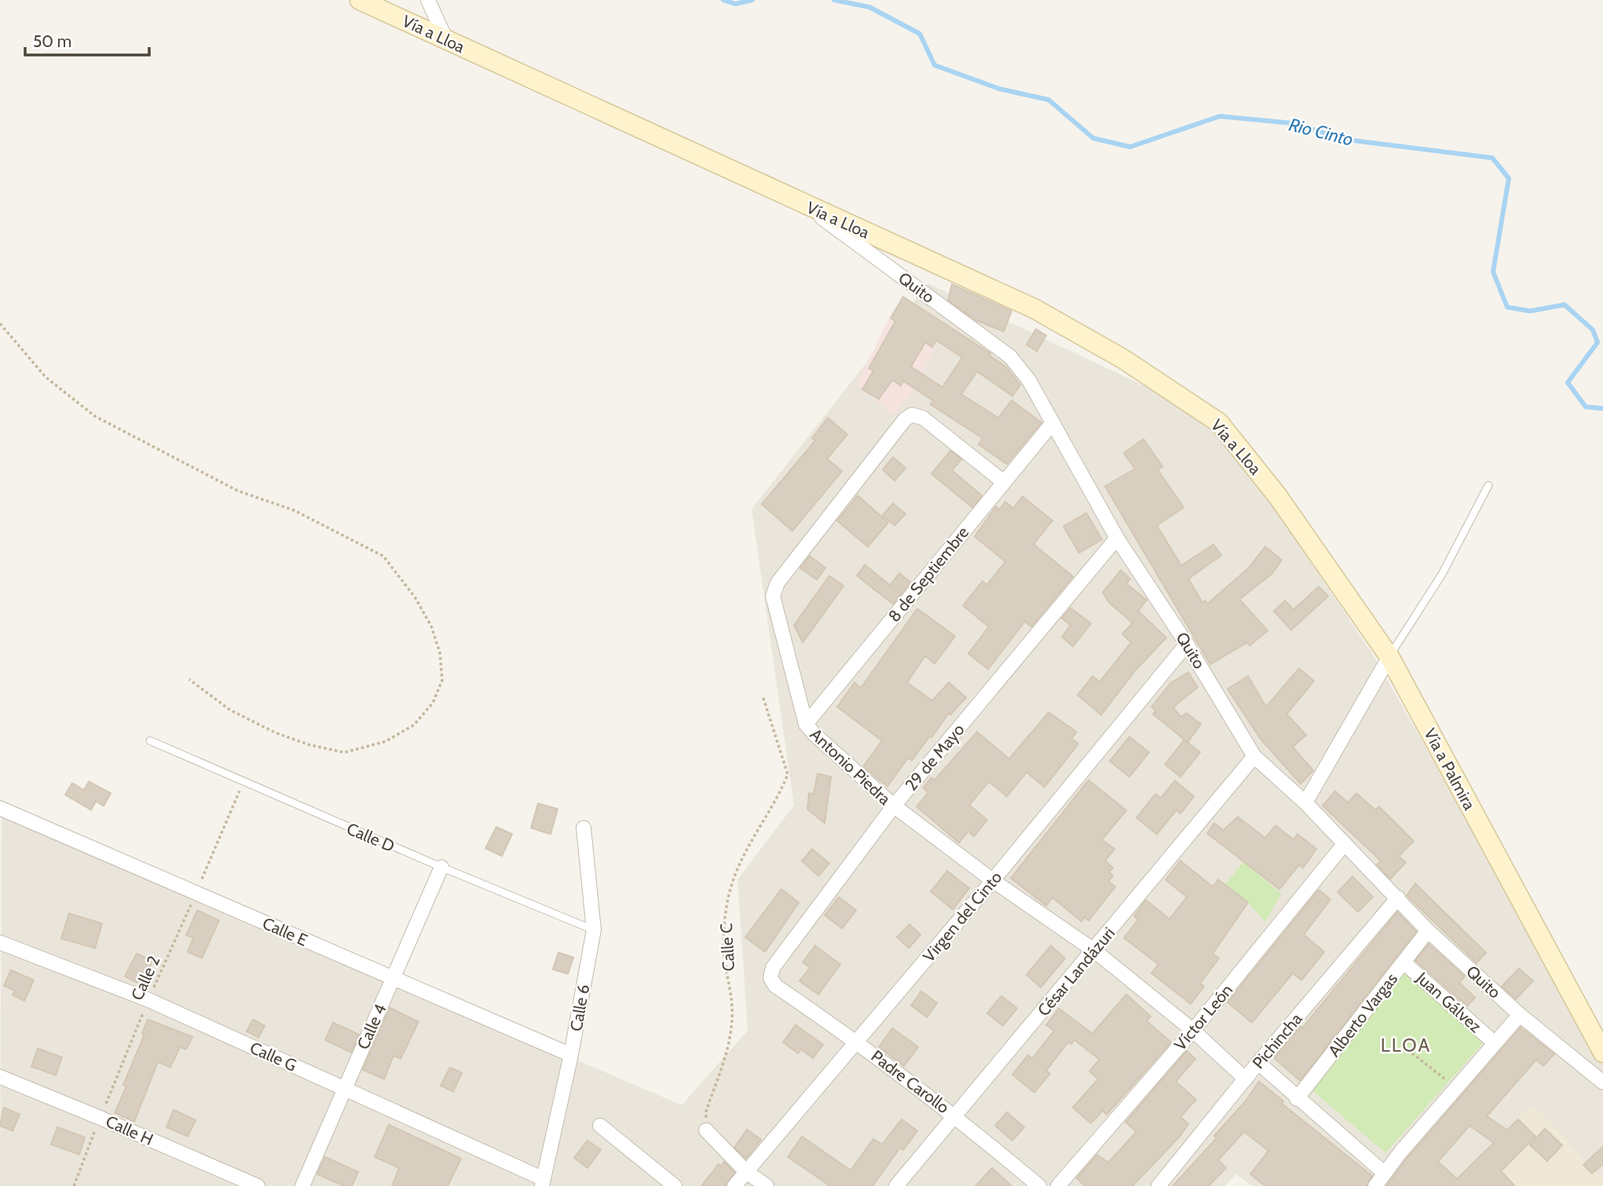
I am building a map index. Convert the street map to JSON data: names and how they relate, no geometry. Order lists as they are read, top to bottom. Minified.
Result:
{"streets":{"street":["Vía a Lloa","Quito","8 de Septiembre","29 de Mayo","Antonio Piedra","Vía a Palmira","Virgen del Cinto","Calle E","César Landázuri","Juan Gálvez","Calle 6","Alberto Vargas","Víctor León","Calle 4","Pichincha","Calle G","Padre Carollo","Calle H"],"lane":["Calle D"],"path":["Calle C","Calle 2"]},"crossings":[["Vía a Lloa","Quito"],["Vía a Lloa","Vía a Palmira"],["Quito","8 de Septiembre"],["Quito","29 de Mayo"],["Quito","Virgen del Cinto"],["Quito","César Landázuri"],["Quito","Alberto Vargas"],["Quito","Víctor León"],["Quito","Pichincha"],["8 de Septiembre","Antonio Piedra"],["29 de Mayo","Antonio Piedra"],["29 de Mayo","Padre Carollo"],["Antonio Piedra","Virgen del Cinto"],["Antonio Piedra","César Landázuri"],["Antonio Piedra","Víctor León"],["Antonio Piedra","Pichincha"],["Calle D","Calle 2"],["Calle D","Calle 6"],["Calle D","Calle 4"],["Virgen del Cinto","Padre Carollo"],["Calle E","Calle 2"],["Calle E","Calle 6"],["Calle E","Calle 4"],["César Landázuri","Padre Carollo"],["Calle 2","Calle G"],["Calle 2","Calle H"],["Juan Gálvez","Alberto Vargas"],["Calle 6","Calle G"],["Calle 4","Calle G"]],"districts":["LLOA"],"water":["Rio Cinto"],"scale_bar":"50 m"}
